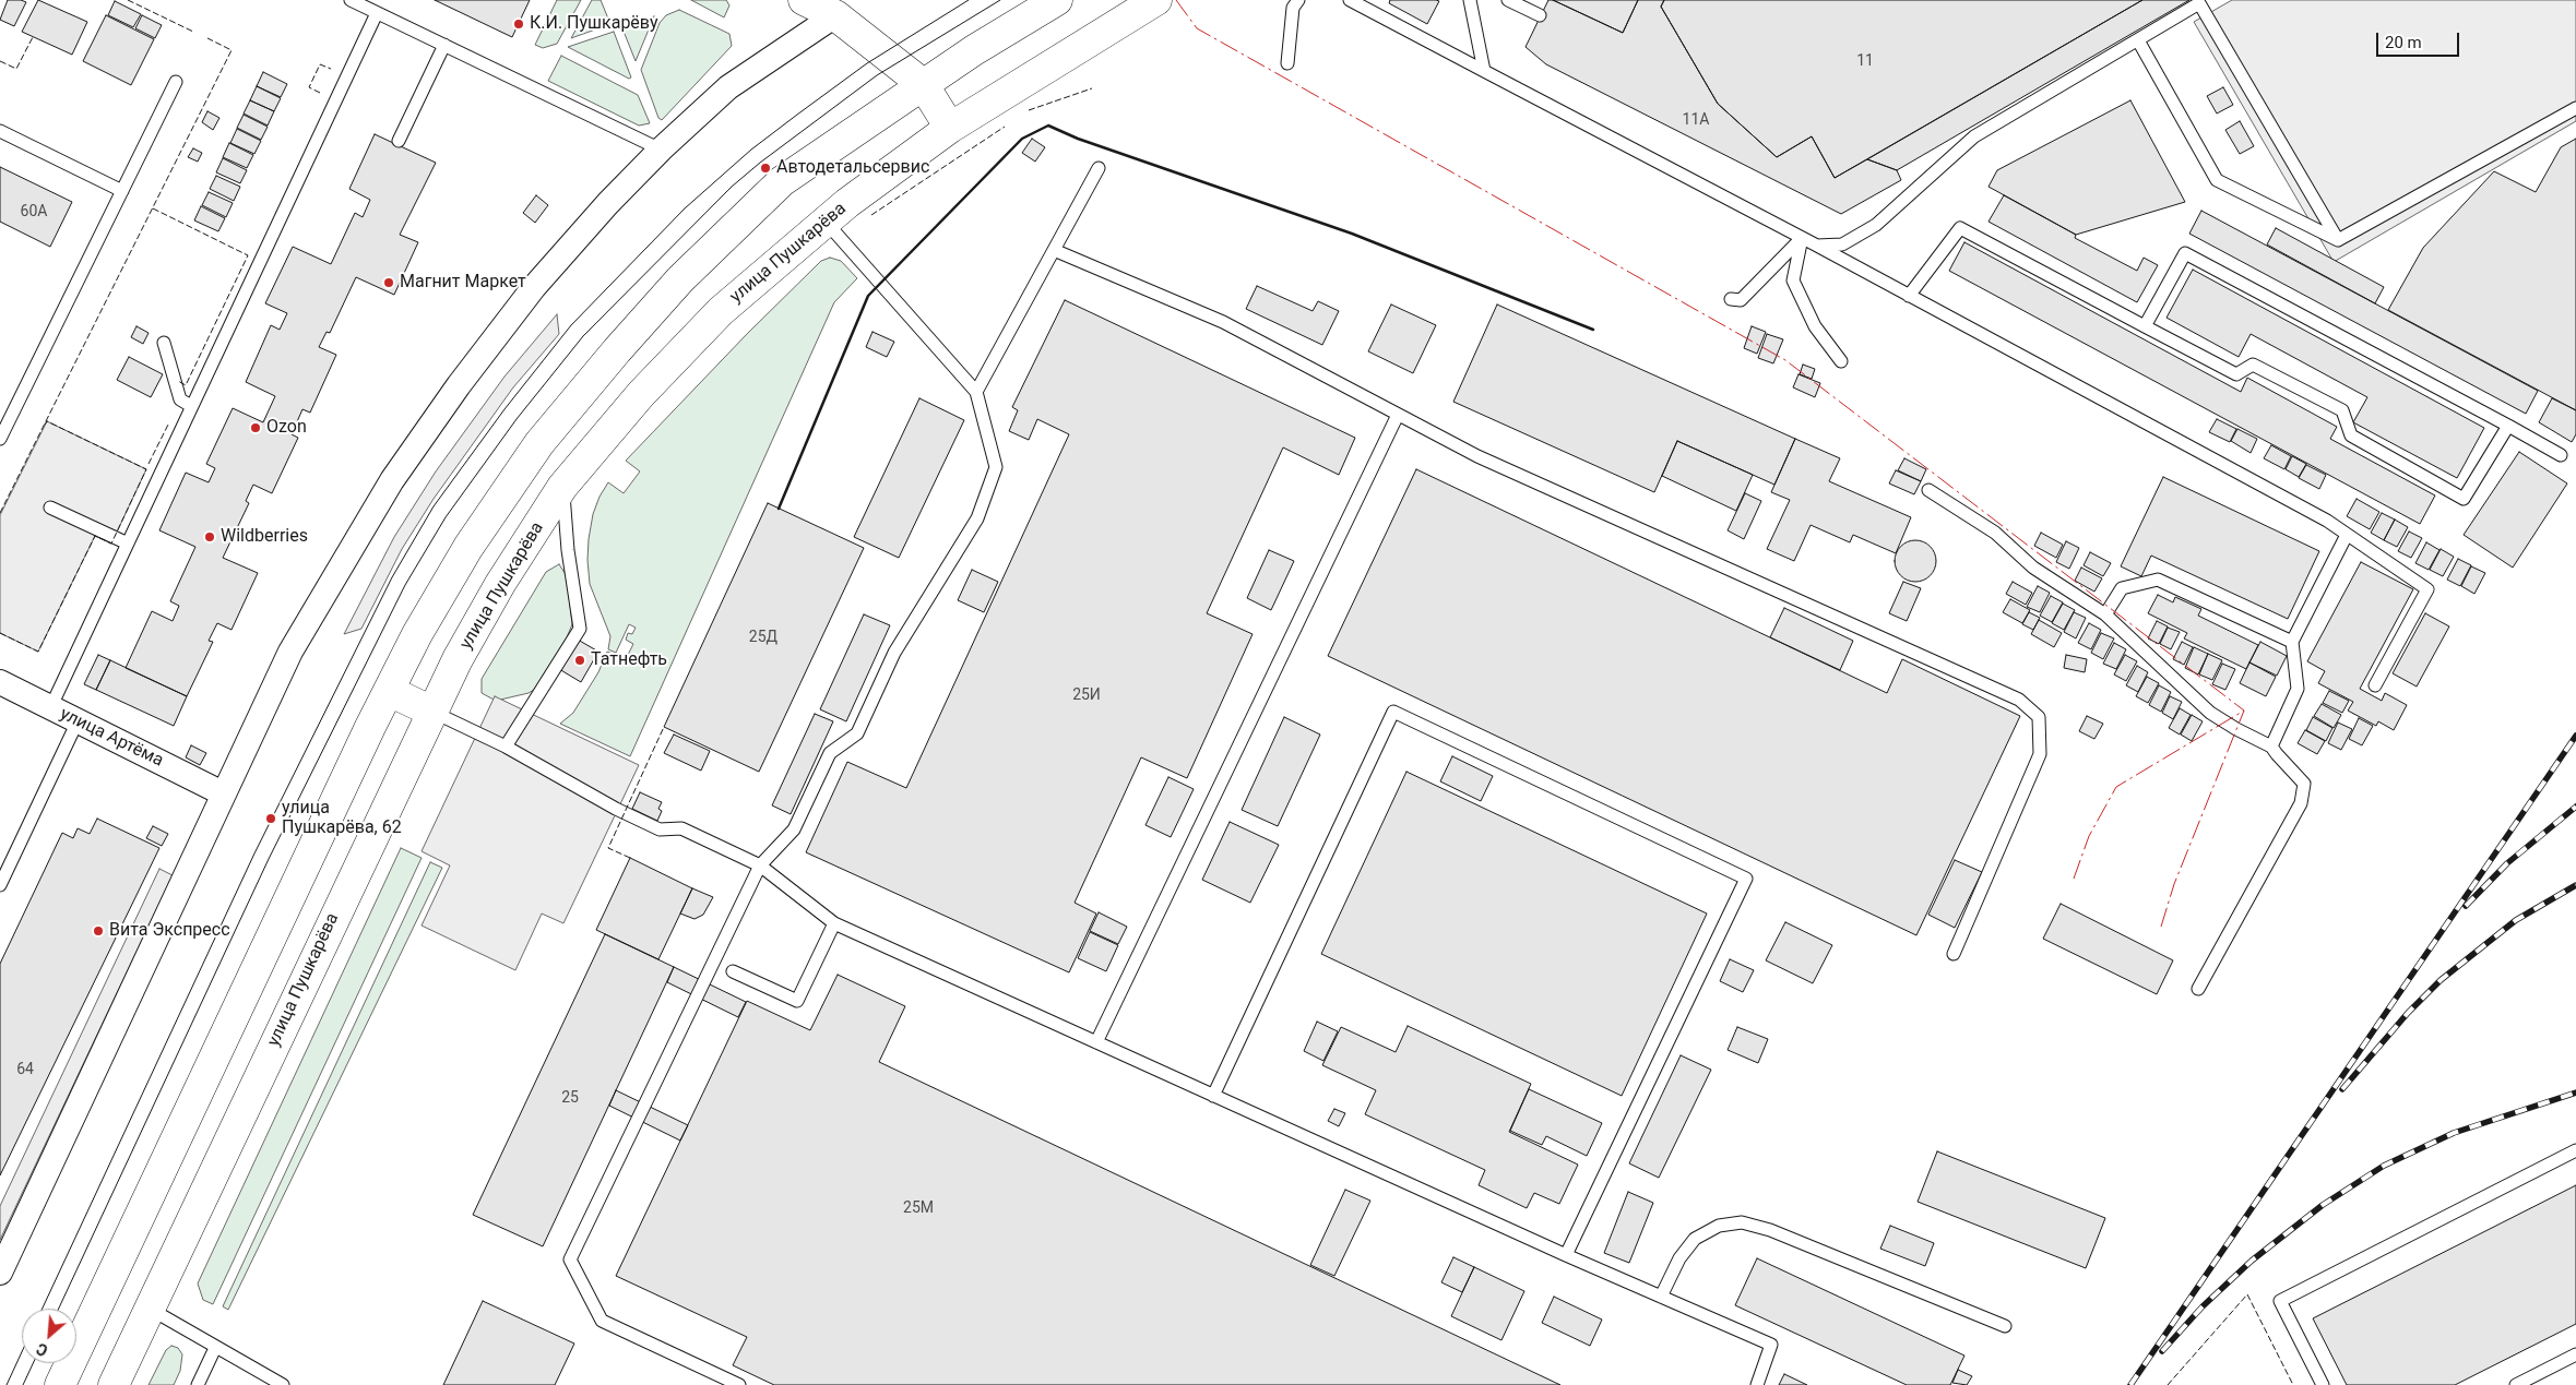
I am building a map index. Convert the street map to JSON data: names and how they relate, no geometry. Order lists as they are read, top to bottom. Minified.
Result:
{"streets":{"main road":["улица Пушкарёва"],"street":["улица Артёма"]},"places":["К.И. Пушкарёву","Автодетальсервис","Магнит Маркет","Ozon","Wildberries","Татнефть","улица Пушкарёва, 62","Вита Экспресс"],"house_numbers":["11","11А","60А","25Д","25И","64","25","25М"],"scale_bar":"20 m","north":"bottom left"}
